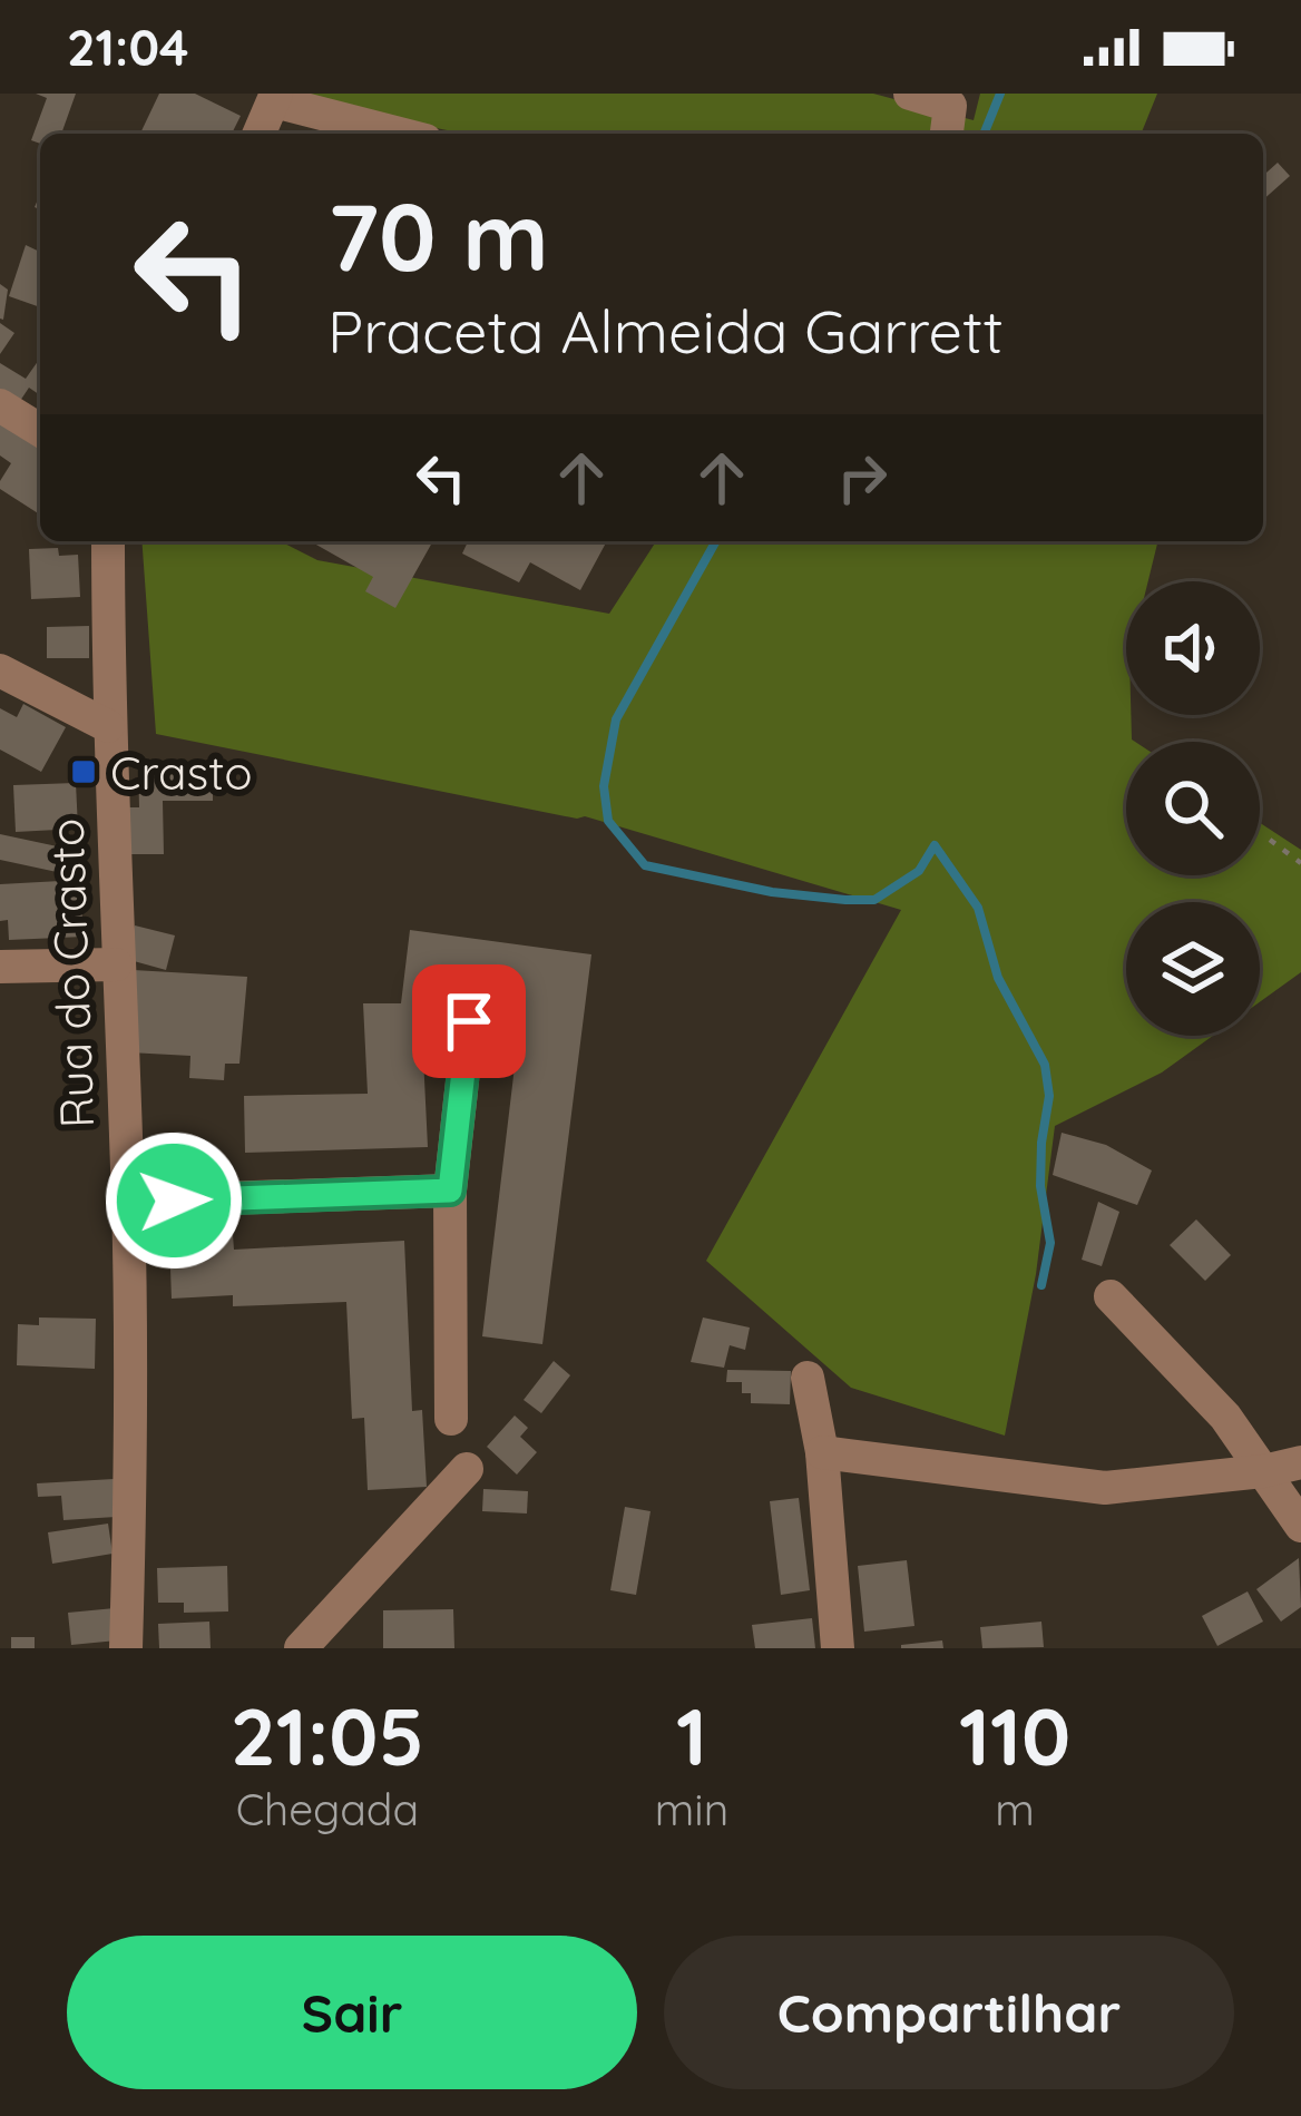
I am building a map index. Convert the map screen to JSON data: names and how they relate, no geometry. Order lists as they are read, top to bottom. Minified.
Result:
{"streets":{"street":["Rua do Crasto"]},"places":{"transit":["Crasto"]},"page":{"status":"21:04","turn":["70 m","Praceta Almeida Garrett"],"eta":["21:05","Chegada","1","min","110","m"],"buttons":["Sair","Compartilhar"]}}
